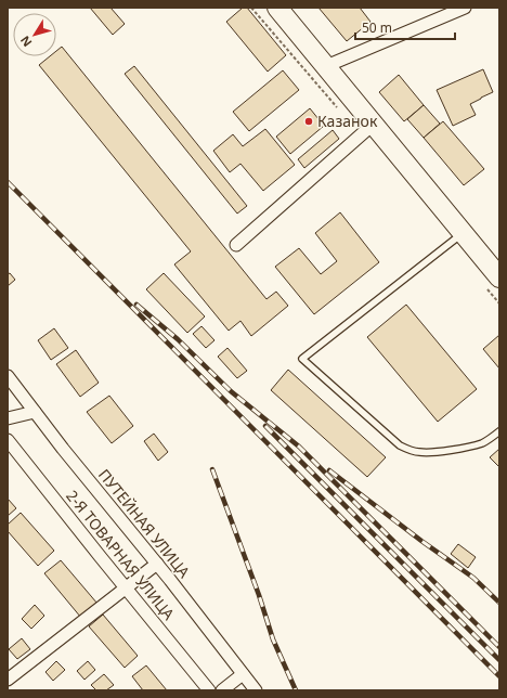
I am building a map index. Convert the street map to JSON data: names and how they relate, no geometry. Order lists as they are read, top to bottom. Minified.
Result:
{"streets":{"street":["ПУТЕЙНАЯ УЛИЦА","2-Я ТОВАРНАЯ УЛИЦА"]},"places":["Казанок"],"scale_bar":"50 m","north":"bottom left"}
